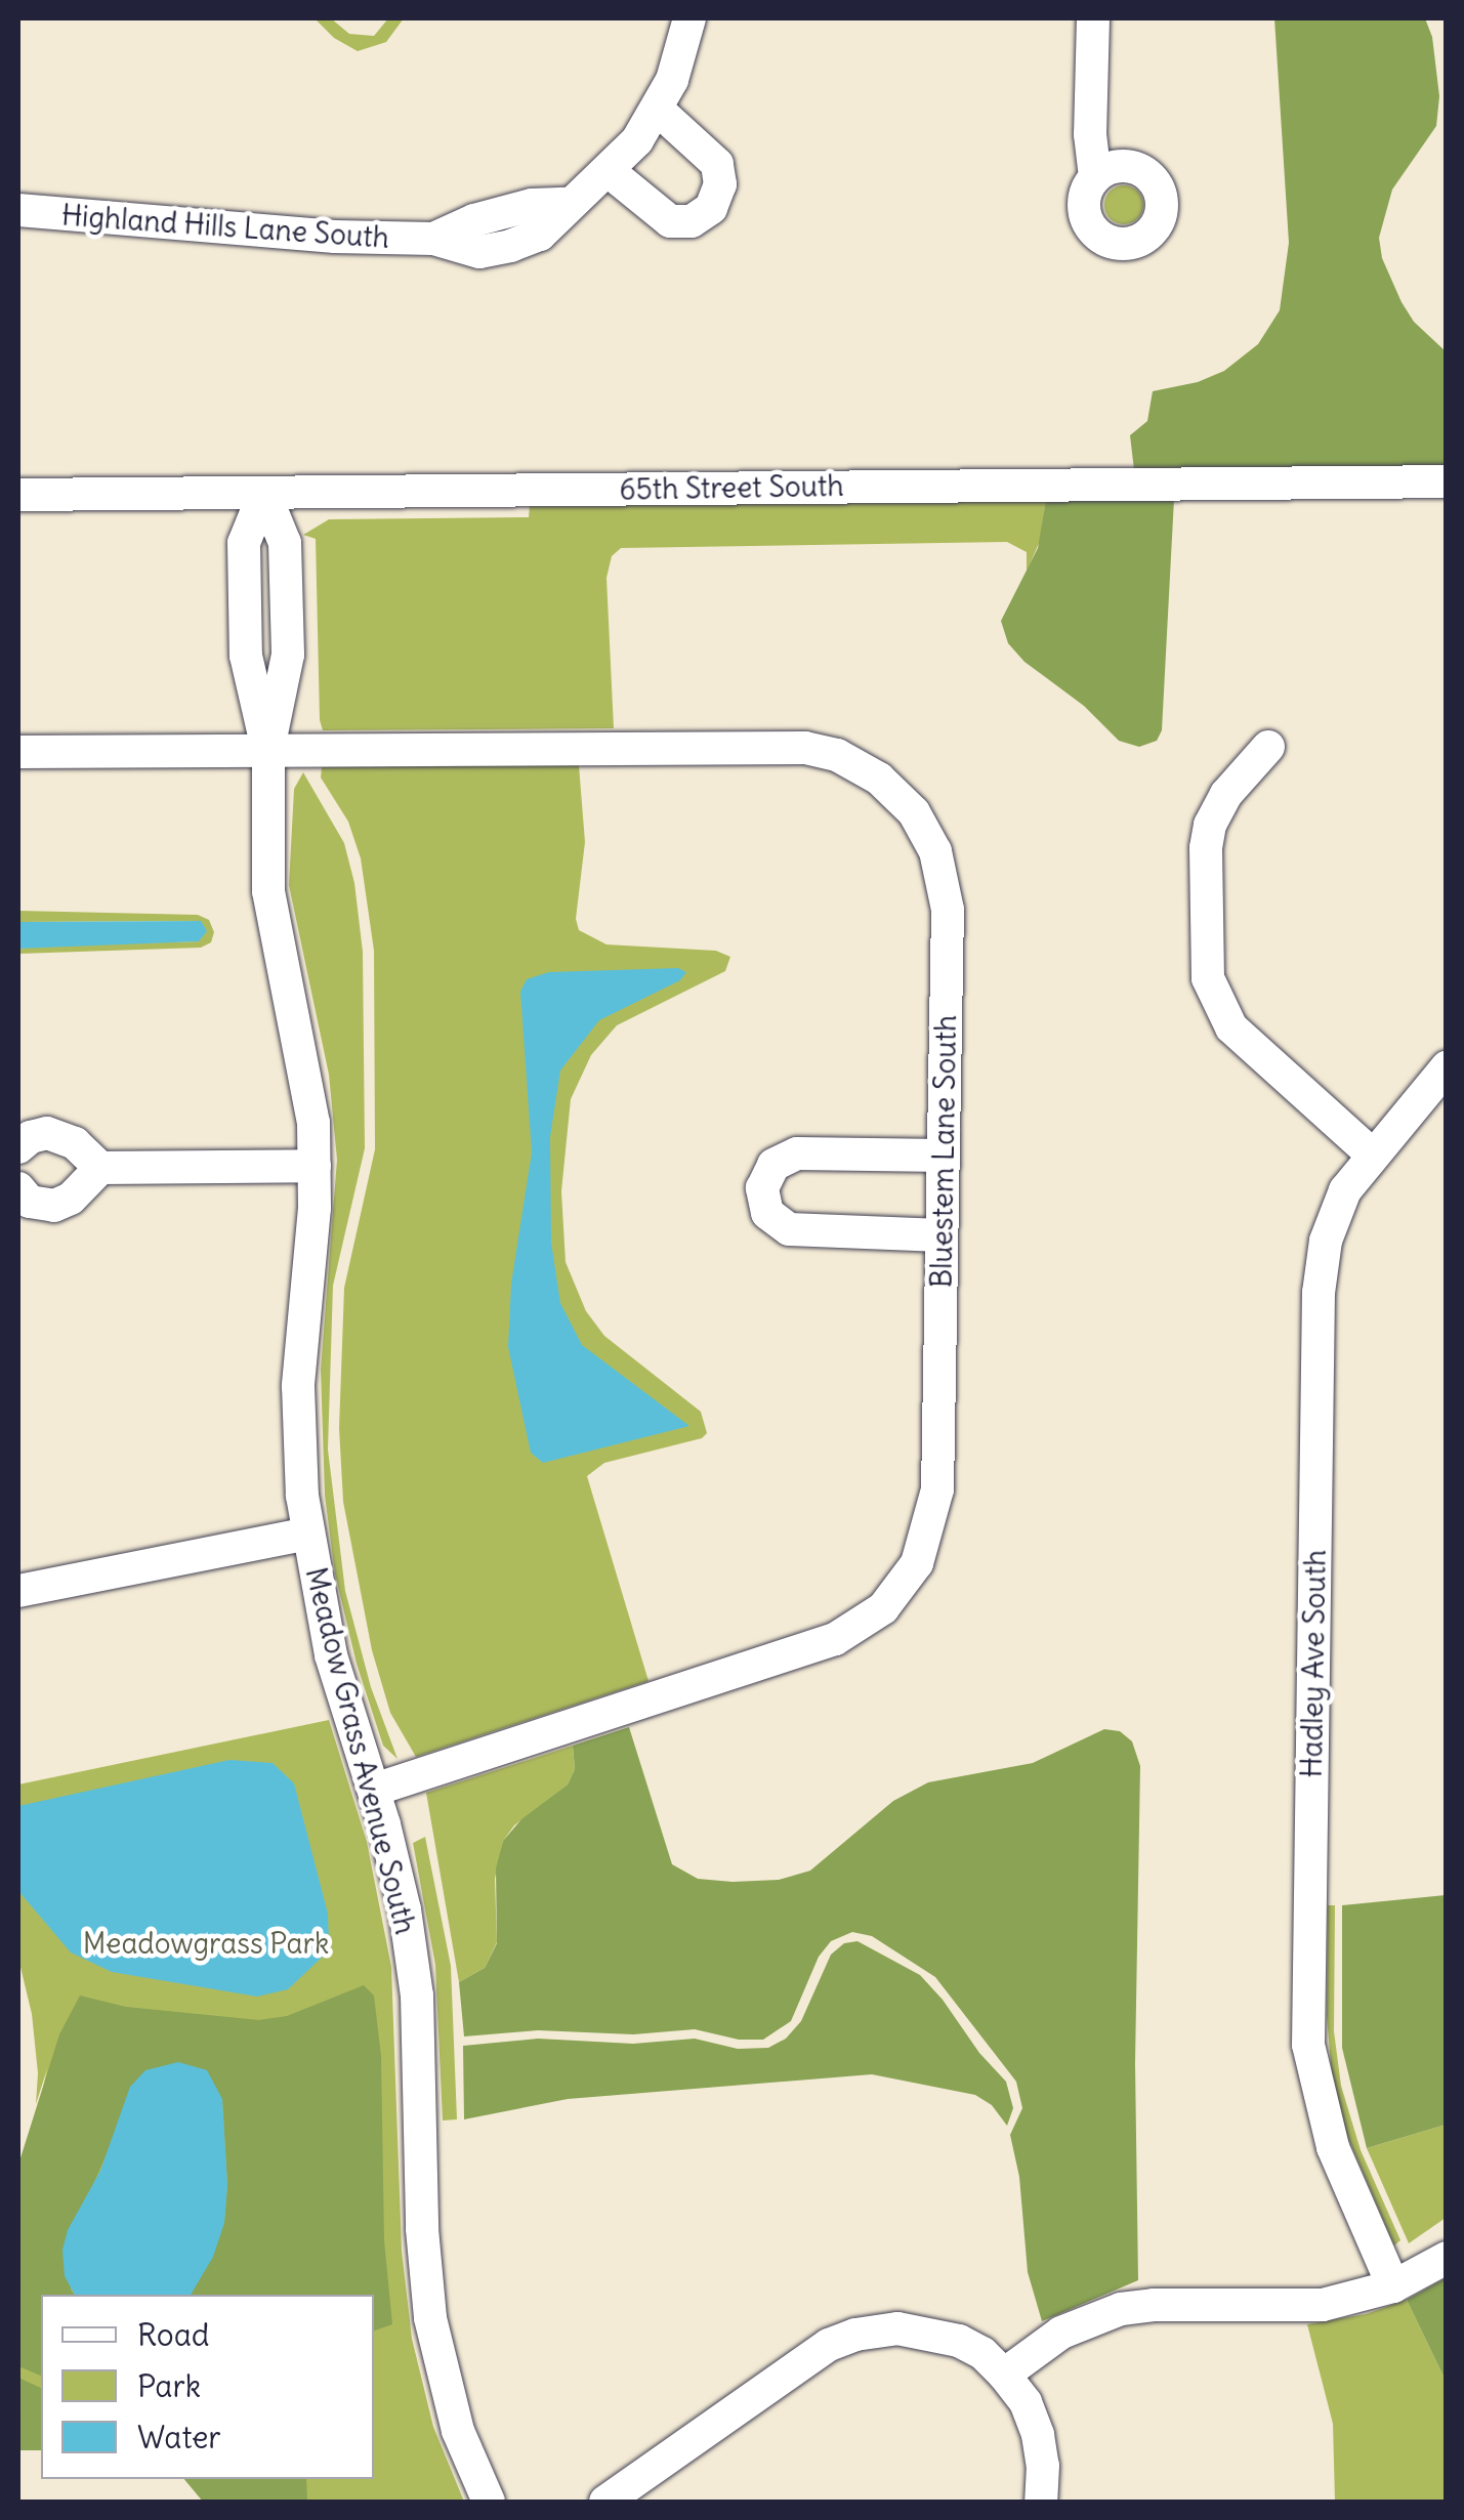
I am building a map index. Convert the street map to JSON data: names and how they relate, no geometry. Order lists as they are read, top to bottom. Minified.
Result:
{"streets":{"street":["Highland Hills Lane South","65th Street South","Bluestem Lane South","Hadley Ave South","Meadow Grass Avenue South"]},"crossings":[["65th Street South","Meadow Grass Avenue South"],["Bluestem Lane South","Meadow Grass Avenue South"]],"parks":["Meadowgrass Park"],"legend":["Road","Park","Water"]}
